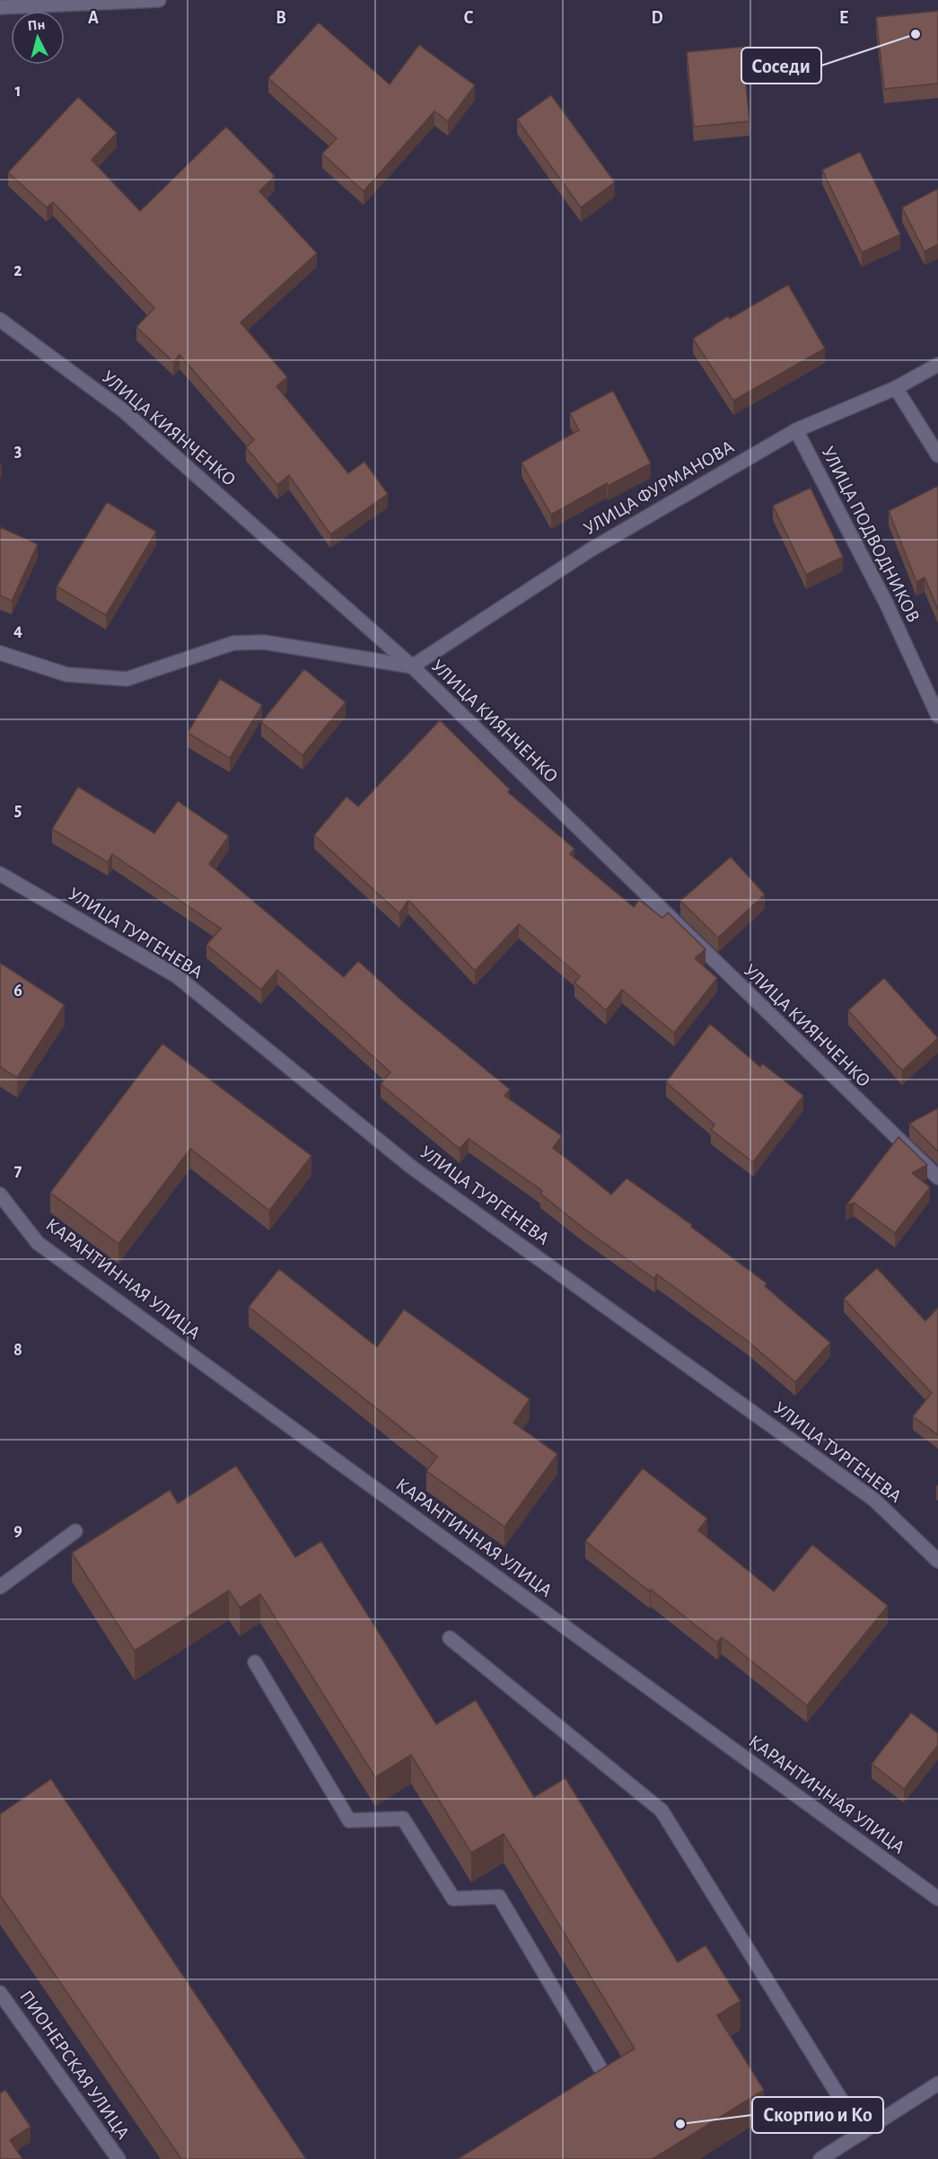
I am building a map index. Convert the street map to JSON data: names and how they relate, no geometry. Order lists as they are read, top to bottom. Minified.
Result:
{"streets":{"street":["УЛИЦА КИЯНЧЕНКО","УЛИЦА ФУРМАНОВА","УЛИЦА ПОДВОДНИКОВ","УЛИЦА ТУРГЕНЕВА","КАРАНТИННАЯ УЛИЦА","ПИОНЕРСКАЯ УЛИЦА"]},"crossings":[["УЛИЦА КИЯНЧЕНКО","УЛИЦА ФУРМАНОВА"],["УЛИЦА ФУРМАНОВА","УЛИЦА ПОДВОДНИКОВ"]],"places":["Соседи","Скорпио и Ко"],"north":"top","grid":{"columns":["A","B","C","D","E"],"rows":["1","2","3","4","5","6","7","8","9"]}}
